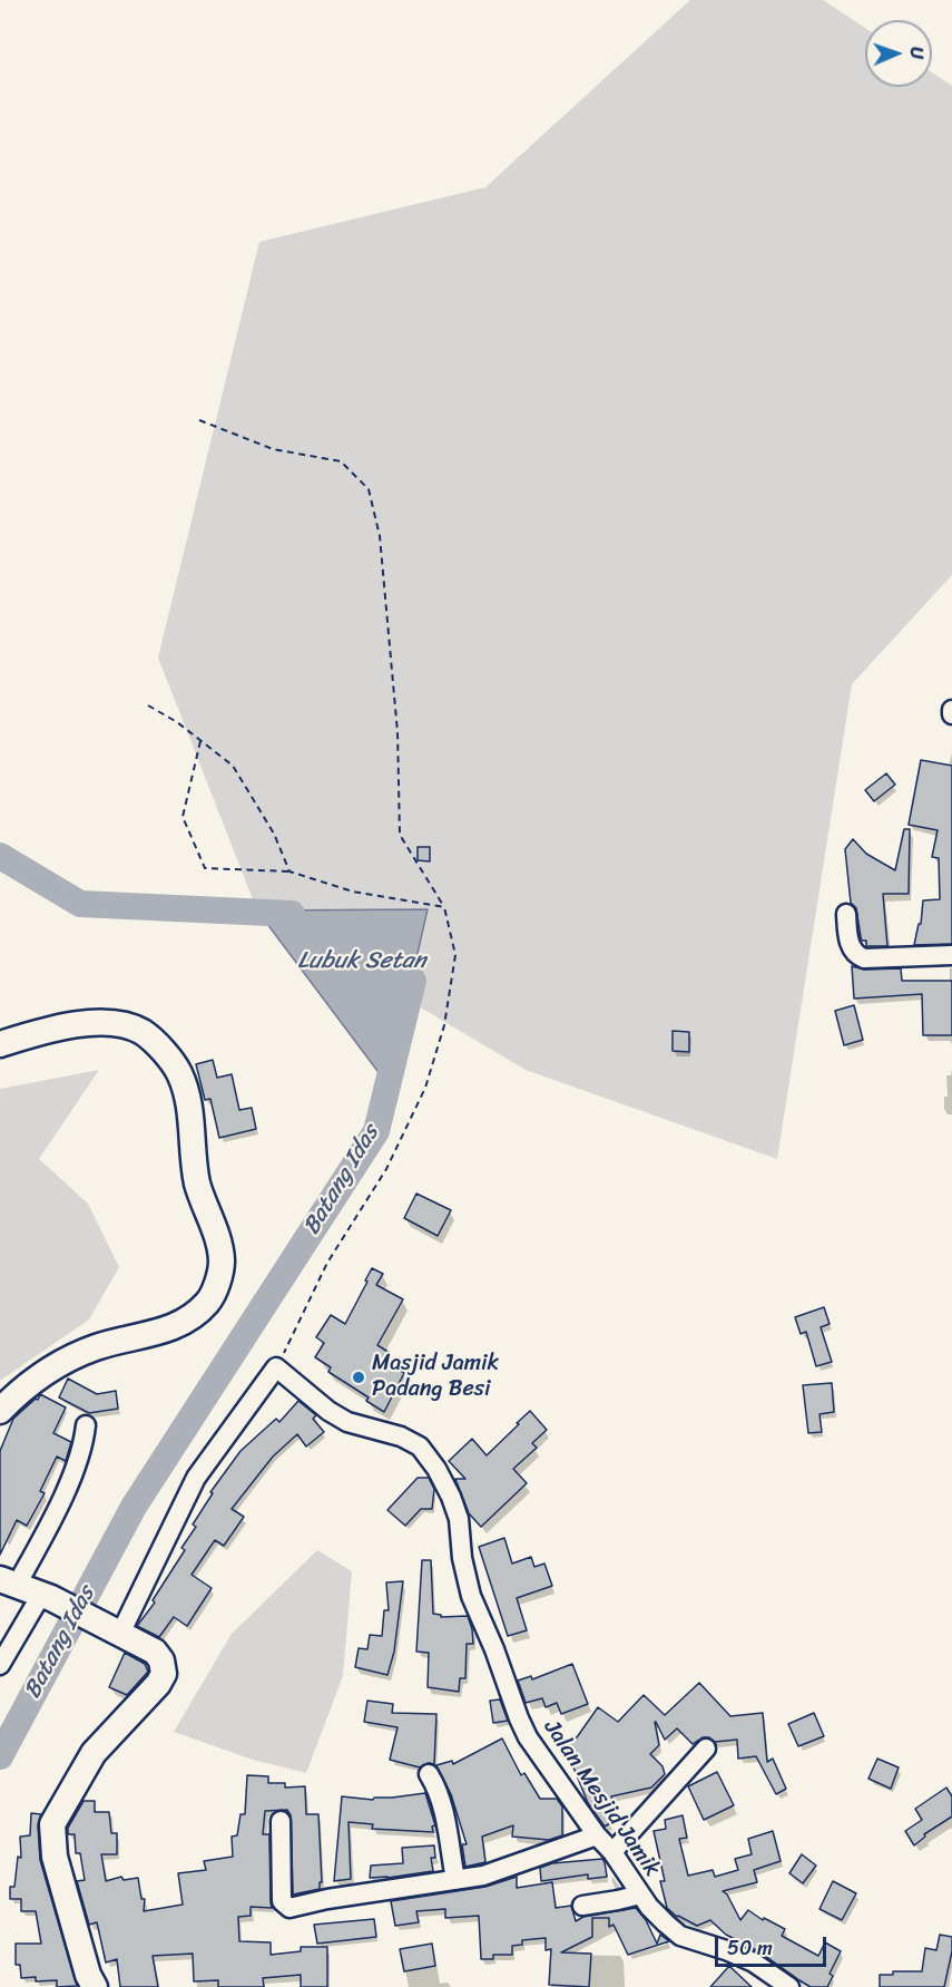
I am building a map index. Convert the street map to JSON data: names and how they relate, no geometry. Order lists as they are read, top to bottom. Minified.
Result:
{"streets":{"street":["Jalan Mesjid Jamik"]},"water":["Lubuk Setan","Batang Idas"],"places":["Masjid Jamik Padang Besi"],"scale_bar":"50 m","north":"right"}
